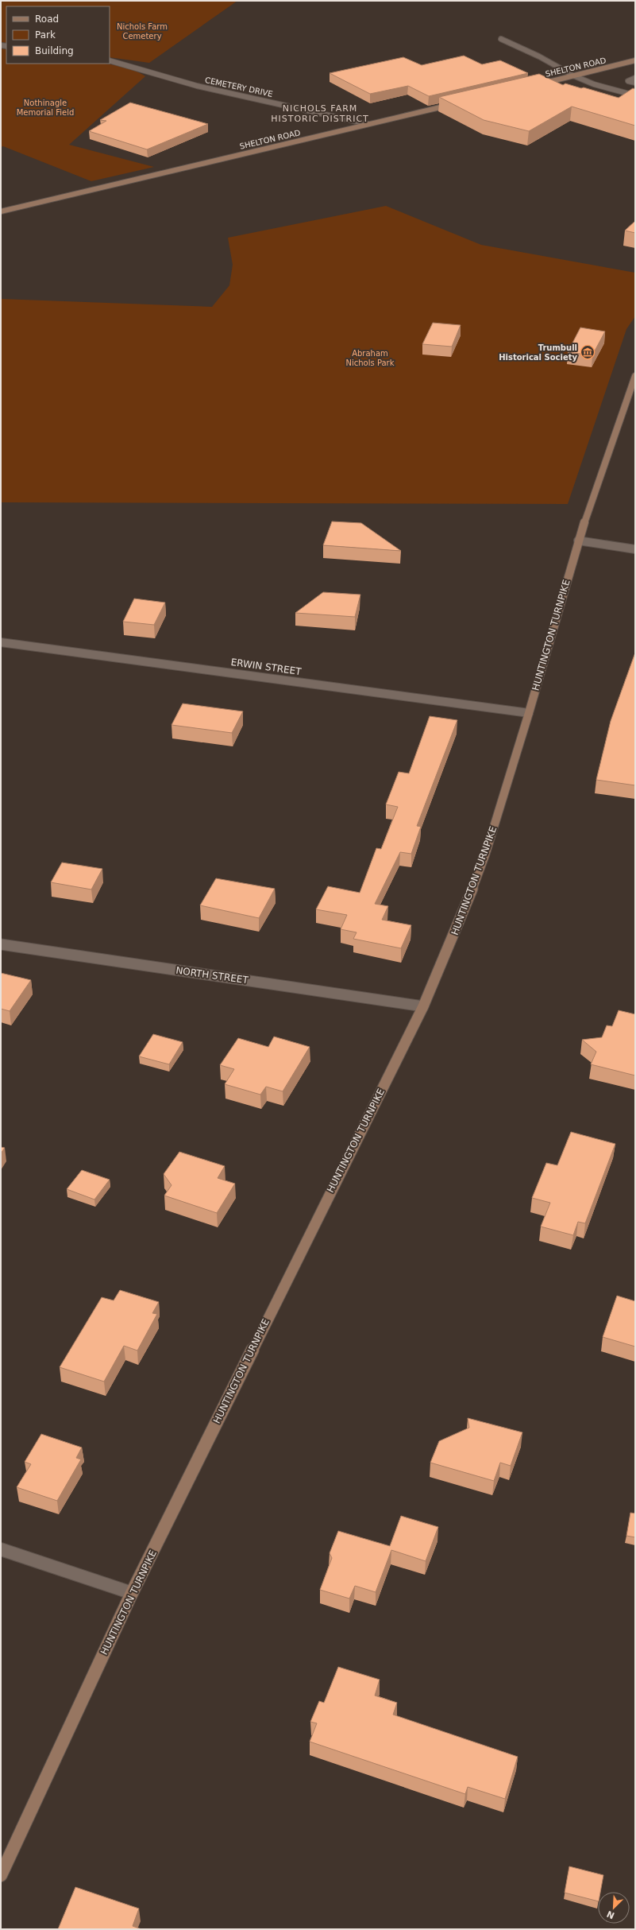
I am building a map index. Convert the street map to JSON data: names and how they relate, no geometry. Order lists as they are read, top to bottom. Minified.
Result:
{"streets":{"main road":["SHELTON ROAD","HUNTINGTON TURNPIKE"],"street":["CEMETERY DRIVE","ERWIN STREET","NORTH STREET"]},"crossings":[["SHELTON ROAD","CEMETERY DRIVE"],["HUNTINGTON TURNPIKE","ERWIN STREET"],["HUNTINGTON TURNPIKE","NORTH STREET"]],"districts":["NICHOLS FARM HISTORIC DISTRICT"],"parks":["Nichols Farm Cemetery","Nothinagle Memorial Field","Abraham Nichols Park"],"places":{"museum":["Trumbull Historical Society"]},"legend":["Road","Park","Building"],"north":"bottom left"}
